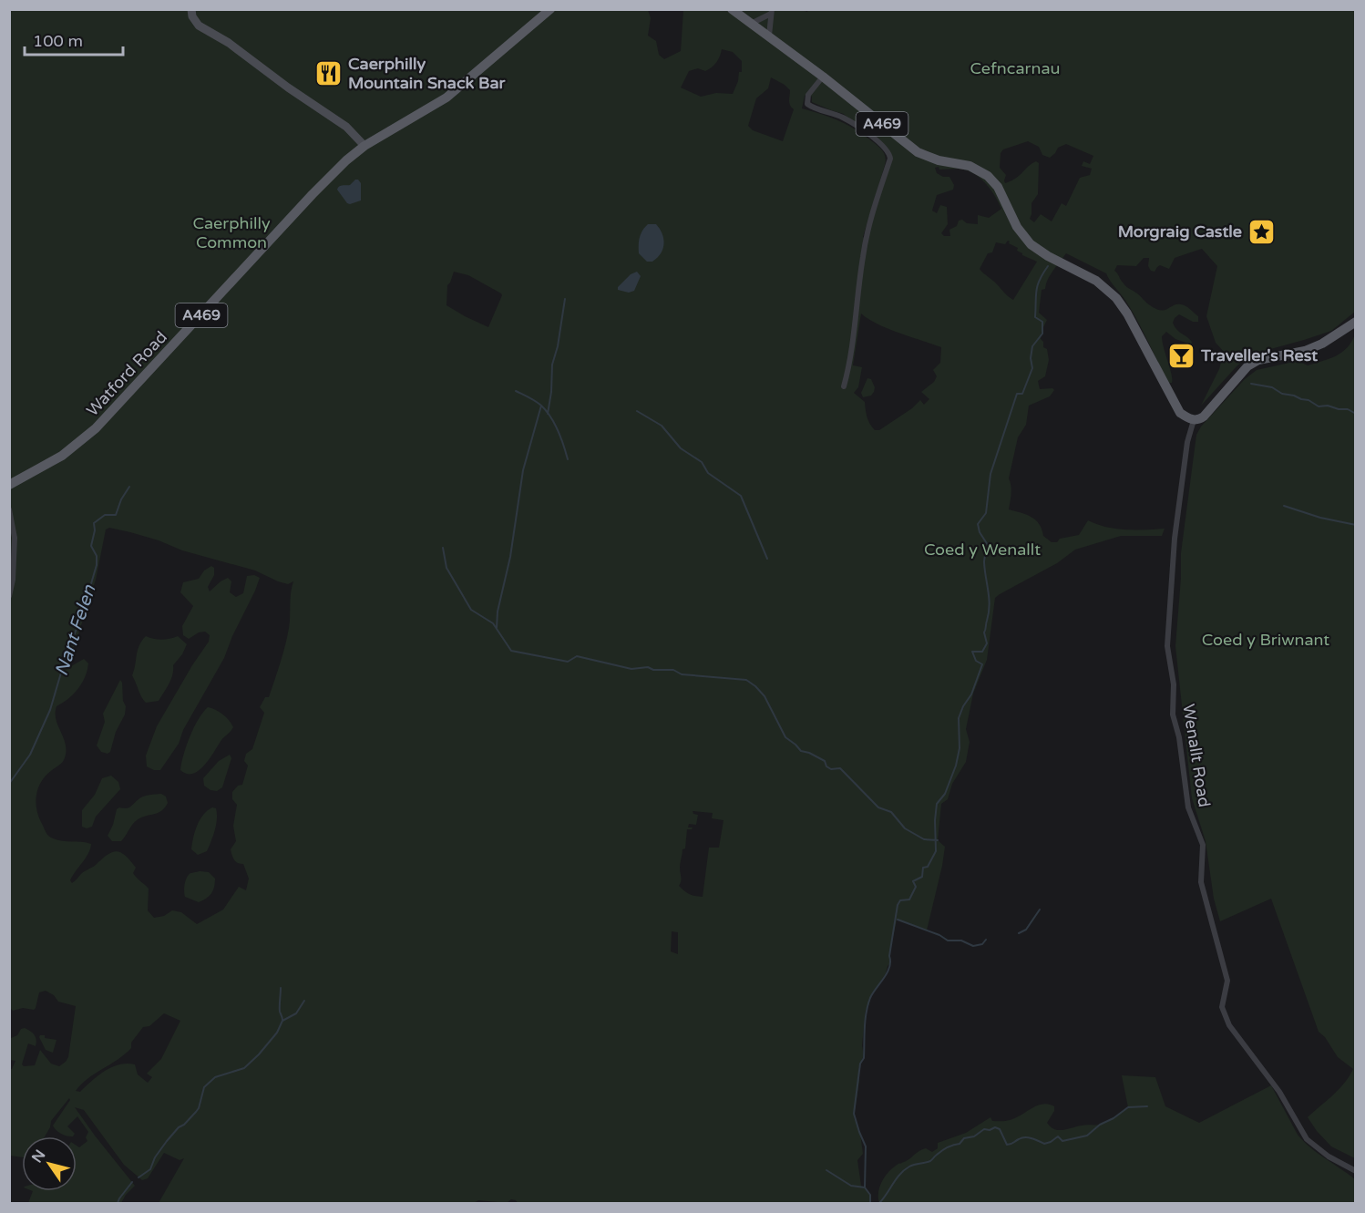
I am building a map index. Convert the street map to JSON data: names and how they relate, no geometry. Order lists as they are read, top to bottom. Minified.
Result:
{"streets":{"main road":["A469","Watford Road"],"street":["Wenallt Road"]},"crossings":[["A469","Watford Road"],["A469","Wenallt Road"]],"water":["Nant Felen"],"parks":["Cefncarnau","Caerphilly Common","Coed y Wenallt","Coed y Briwnant"],"places":{"restaurant":["Caerphilly Mountain Snack Bar"],"place":["Morgraig Castle"],"bar":["Traveller's Rest"]},"scale_bar":"100 m","north":"top left"}
